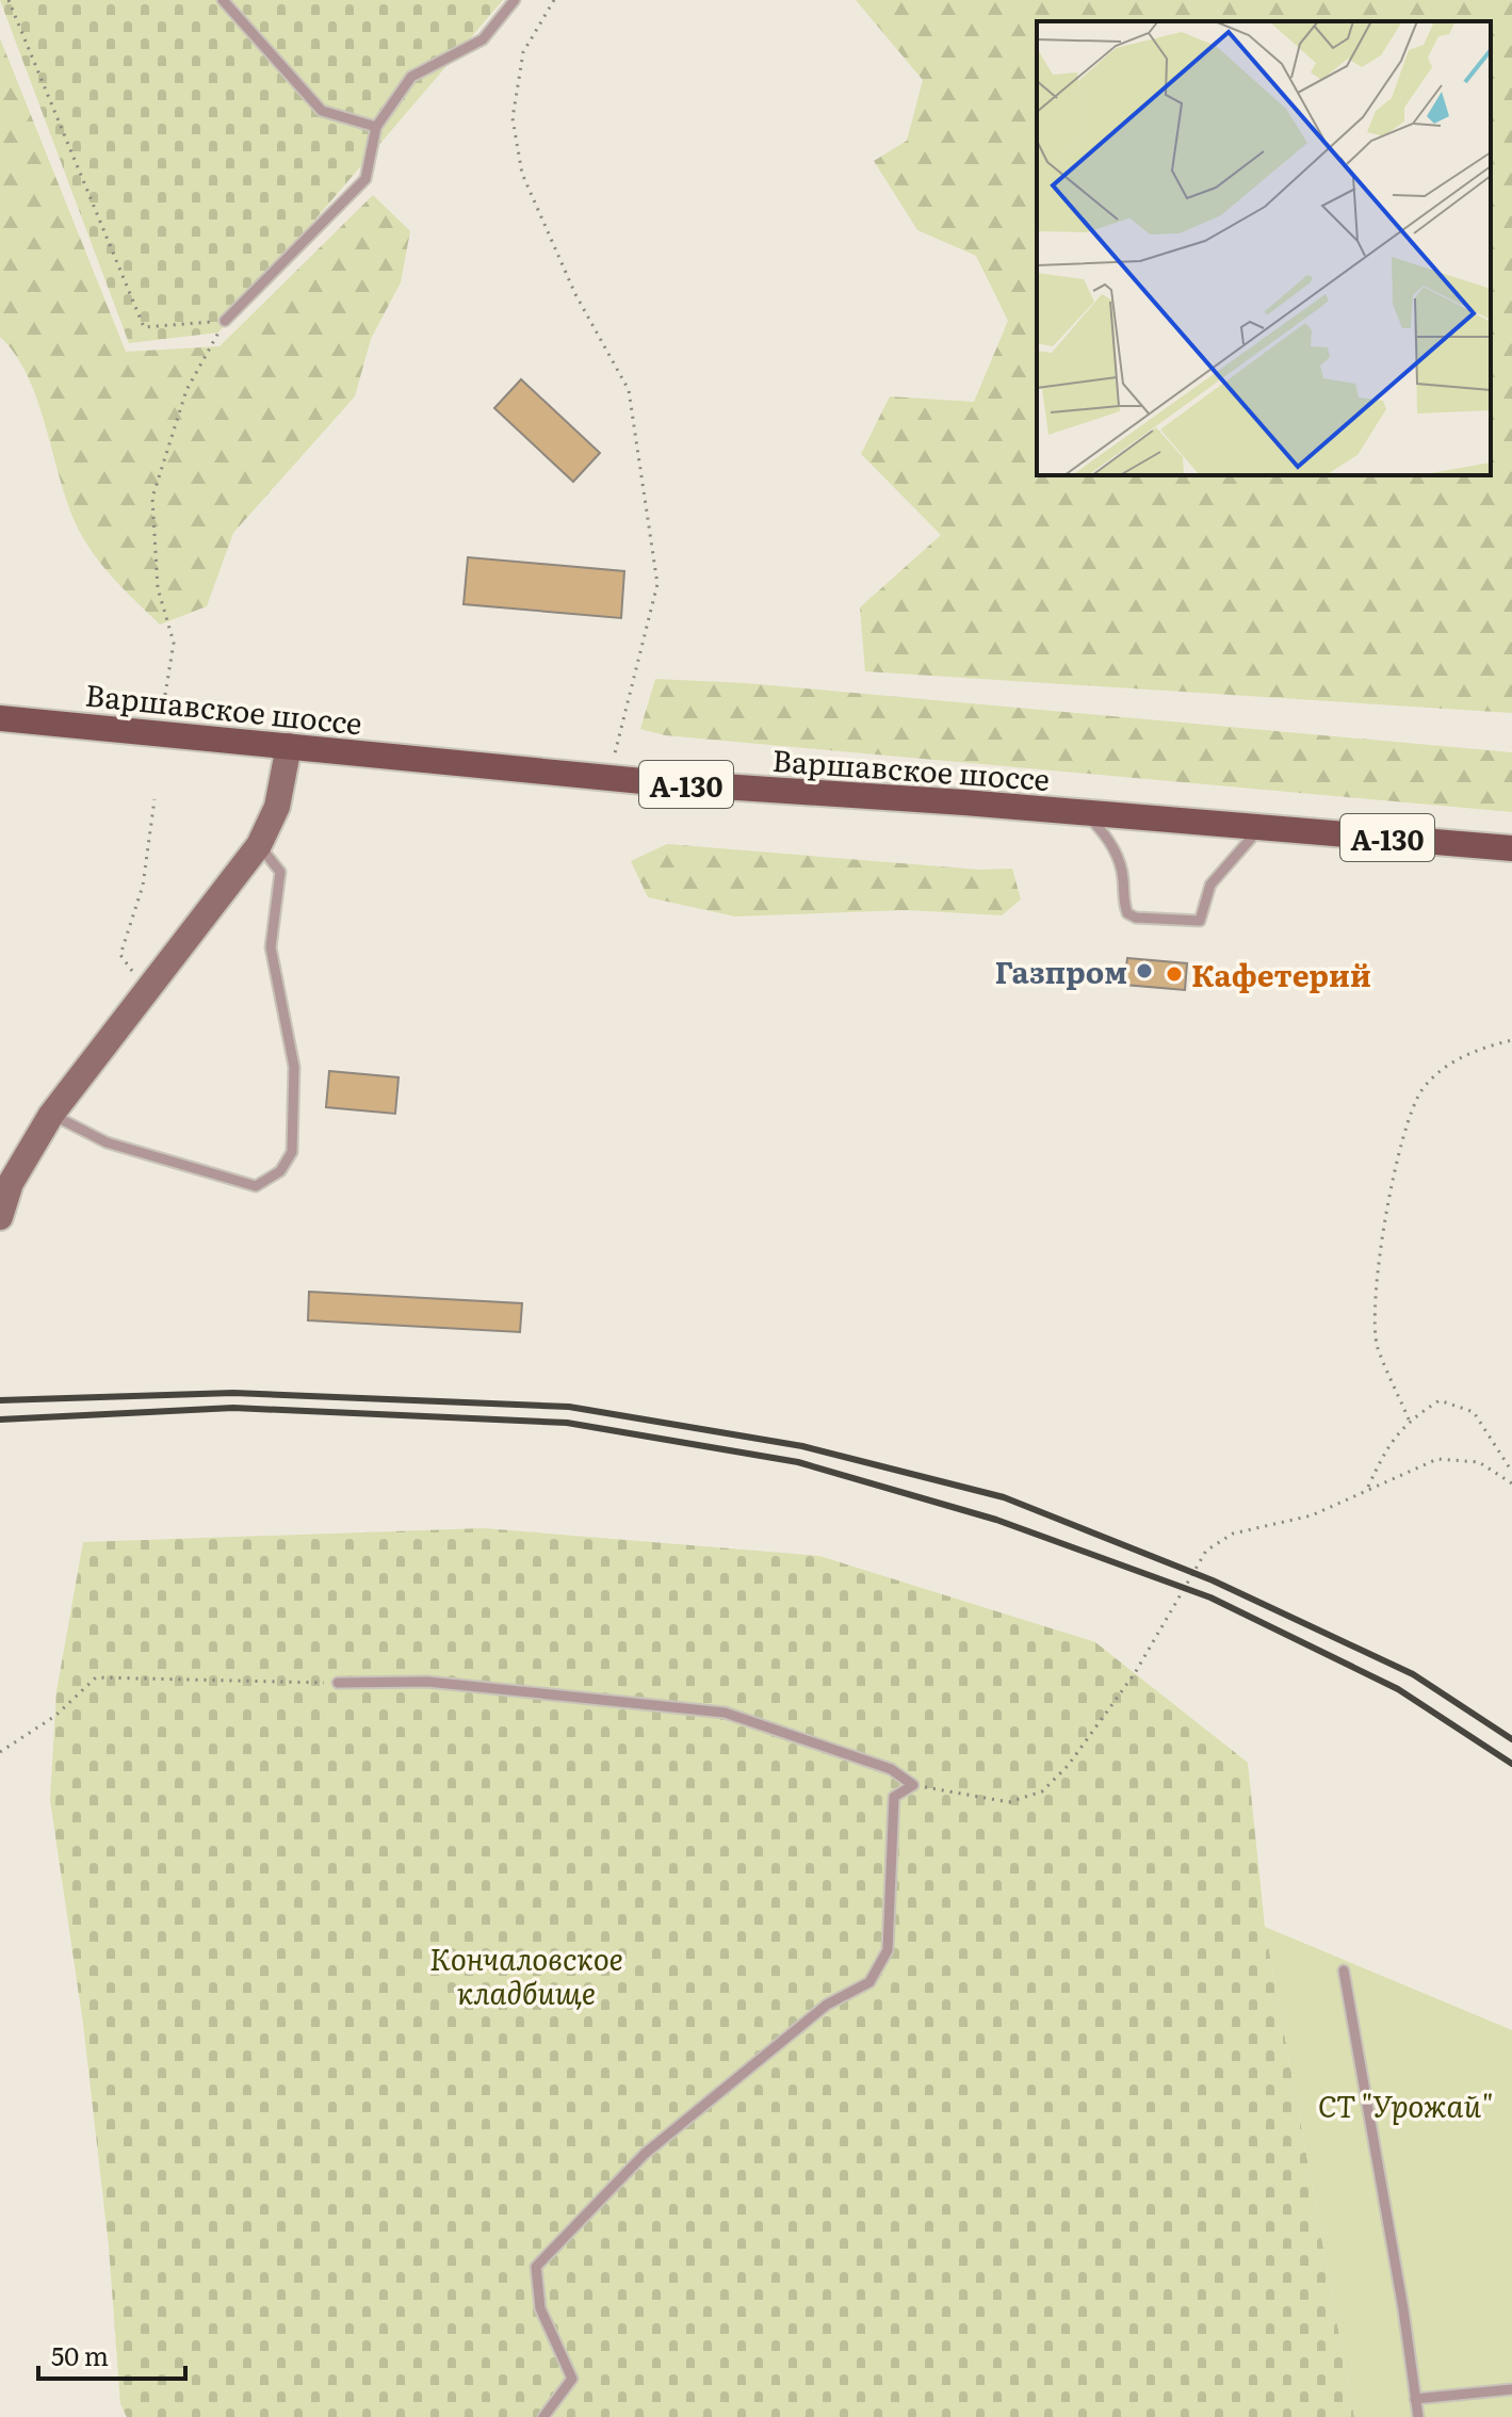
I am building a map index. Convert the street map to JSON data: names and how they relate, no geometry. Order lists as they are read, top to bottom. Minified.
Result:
{"streets":{"main road":["Варшавское шоссе","А-130"]},"parks":["Кончаловское кладбище","СТ \"Урожай\""],"places":["Газпром","Кафетерий"],"scale_bar":"50 m"}
